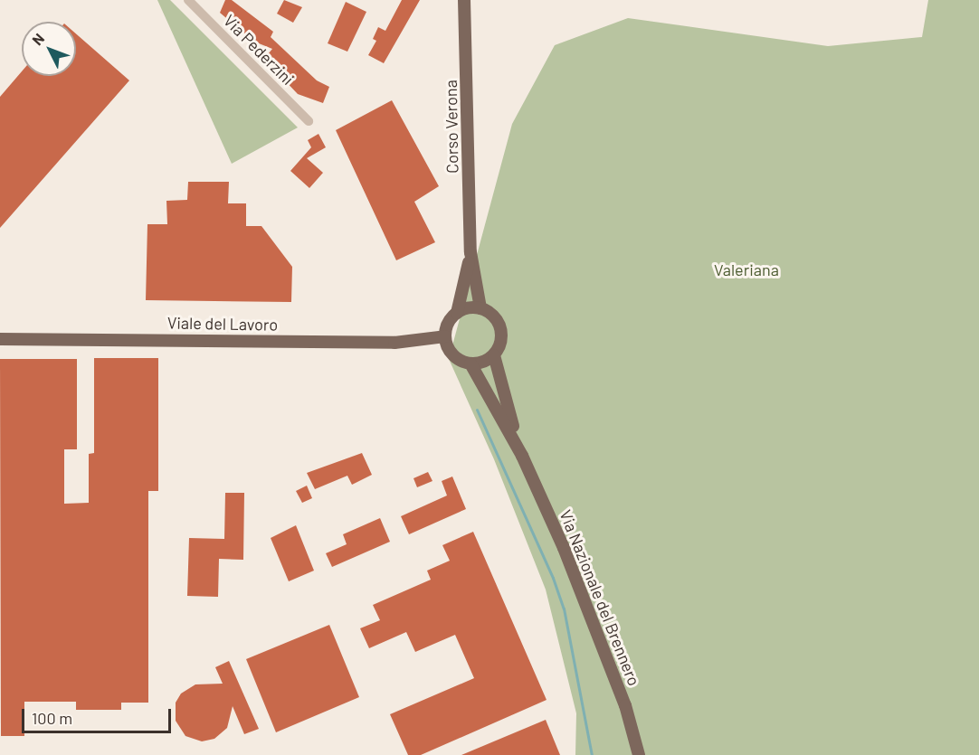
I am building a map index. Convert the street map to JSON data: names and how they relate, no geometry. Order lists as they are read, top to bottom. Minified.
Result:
{"streets":{"main road":["Corso Verona","Viale del Lavoro","Via Nazionale del Brennero"],"street":["Via Pederzini"]},"crossings":[["Viale del Lavoro","Via Nazionale del Brennero"]],"parks":["Valeriana"],"scale_bar":"100 m","north":"top left"}
